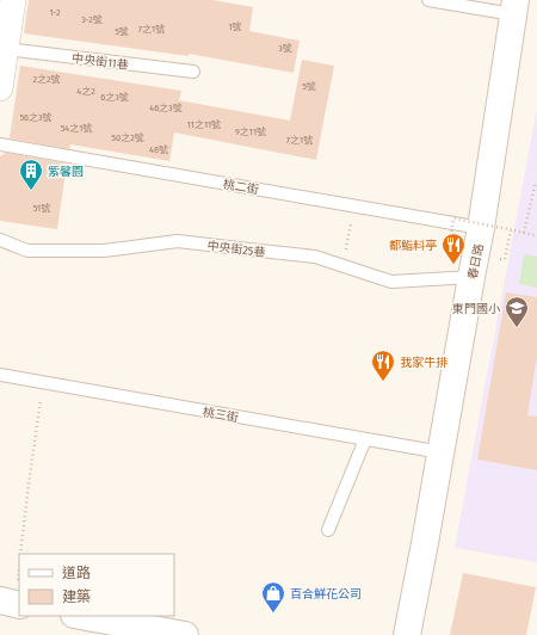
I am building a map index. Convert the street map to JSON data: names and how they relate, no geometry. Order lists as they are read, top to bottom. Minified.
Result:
{"streets":{"main road":["春日路"],"lane":["中央街11巷","桃二街","中央街25巷","桃三街"]},"crossings":[["桃二街","春日路"],["中央街25巷","春日路"],["春日路","桃三街"]],"places":{"building":["紫馨園"],"restaurant":["都鮨料亭","我家牛排"],"school or university":["東門國小"],"shop":["百合鮮花公司"]},"house_numbers":["1-2","3-2號","1號","7之1號","5號","3號","2之2號","5號","4之2","6之3號","46之3號","56之3號","11之11號","54之1號","9之11號","50之2號","7之1號","48號","51號"],"legend":["道路","建築"]}
